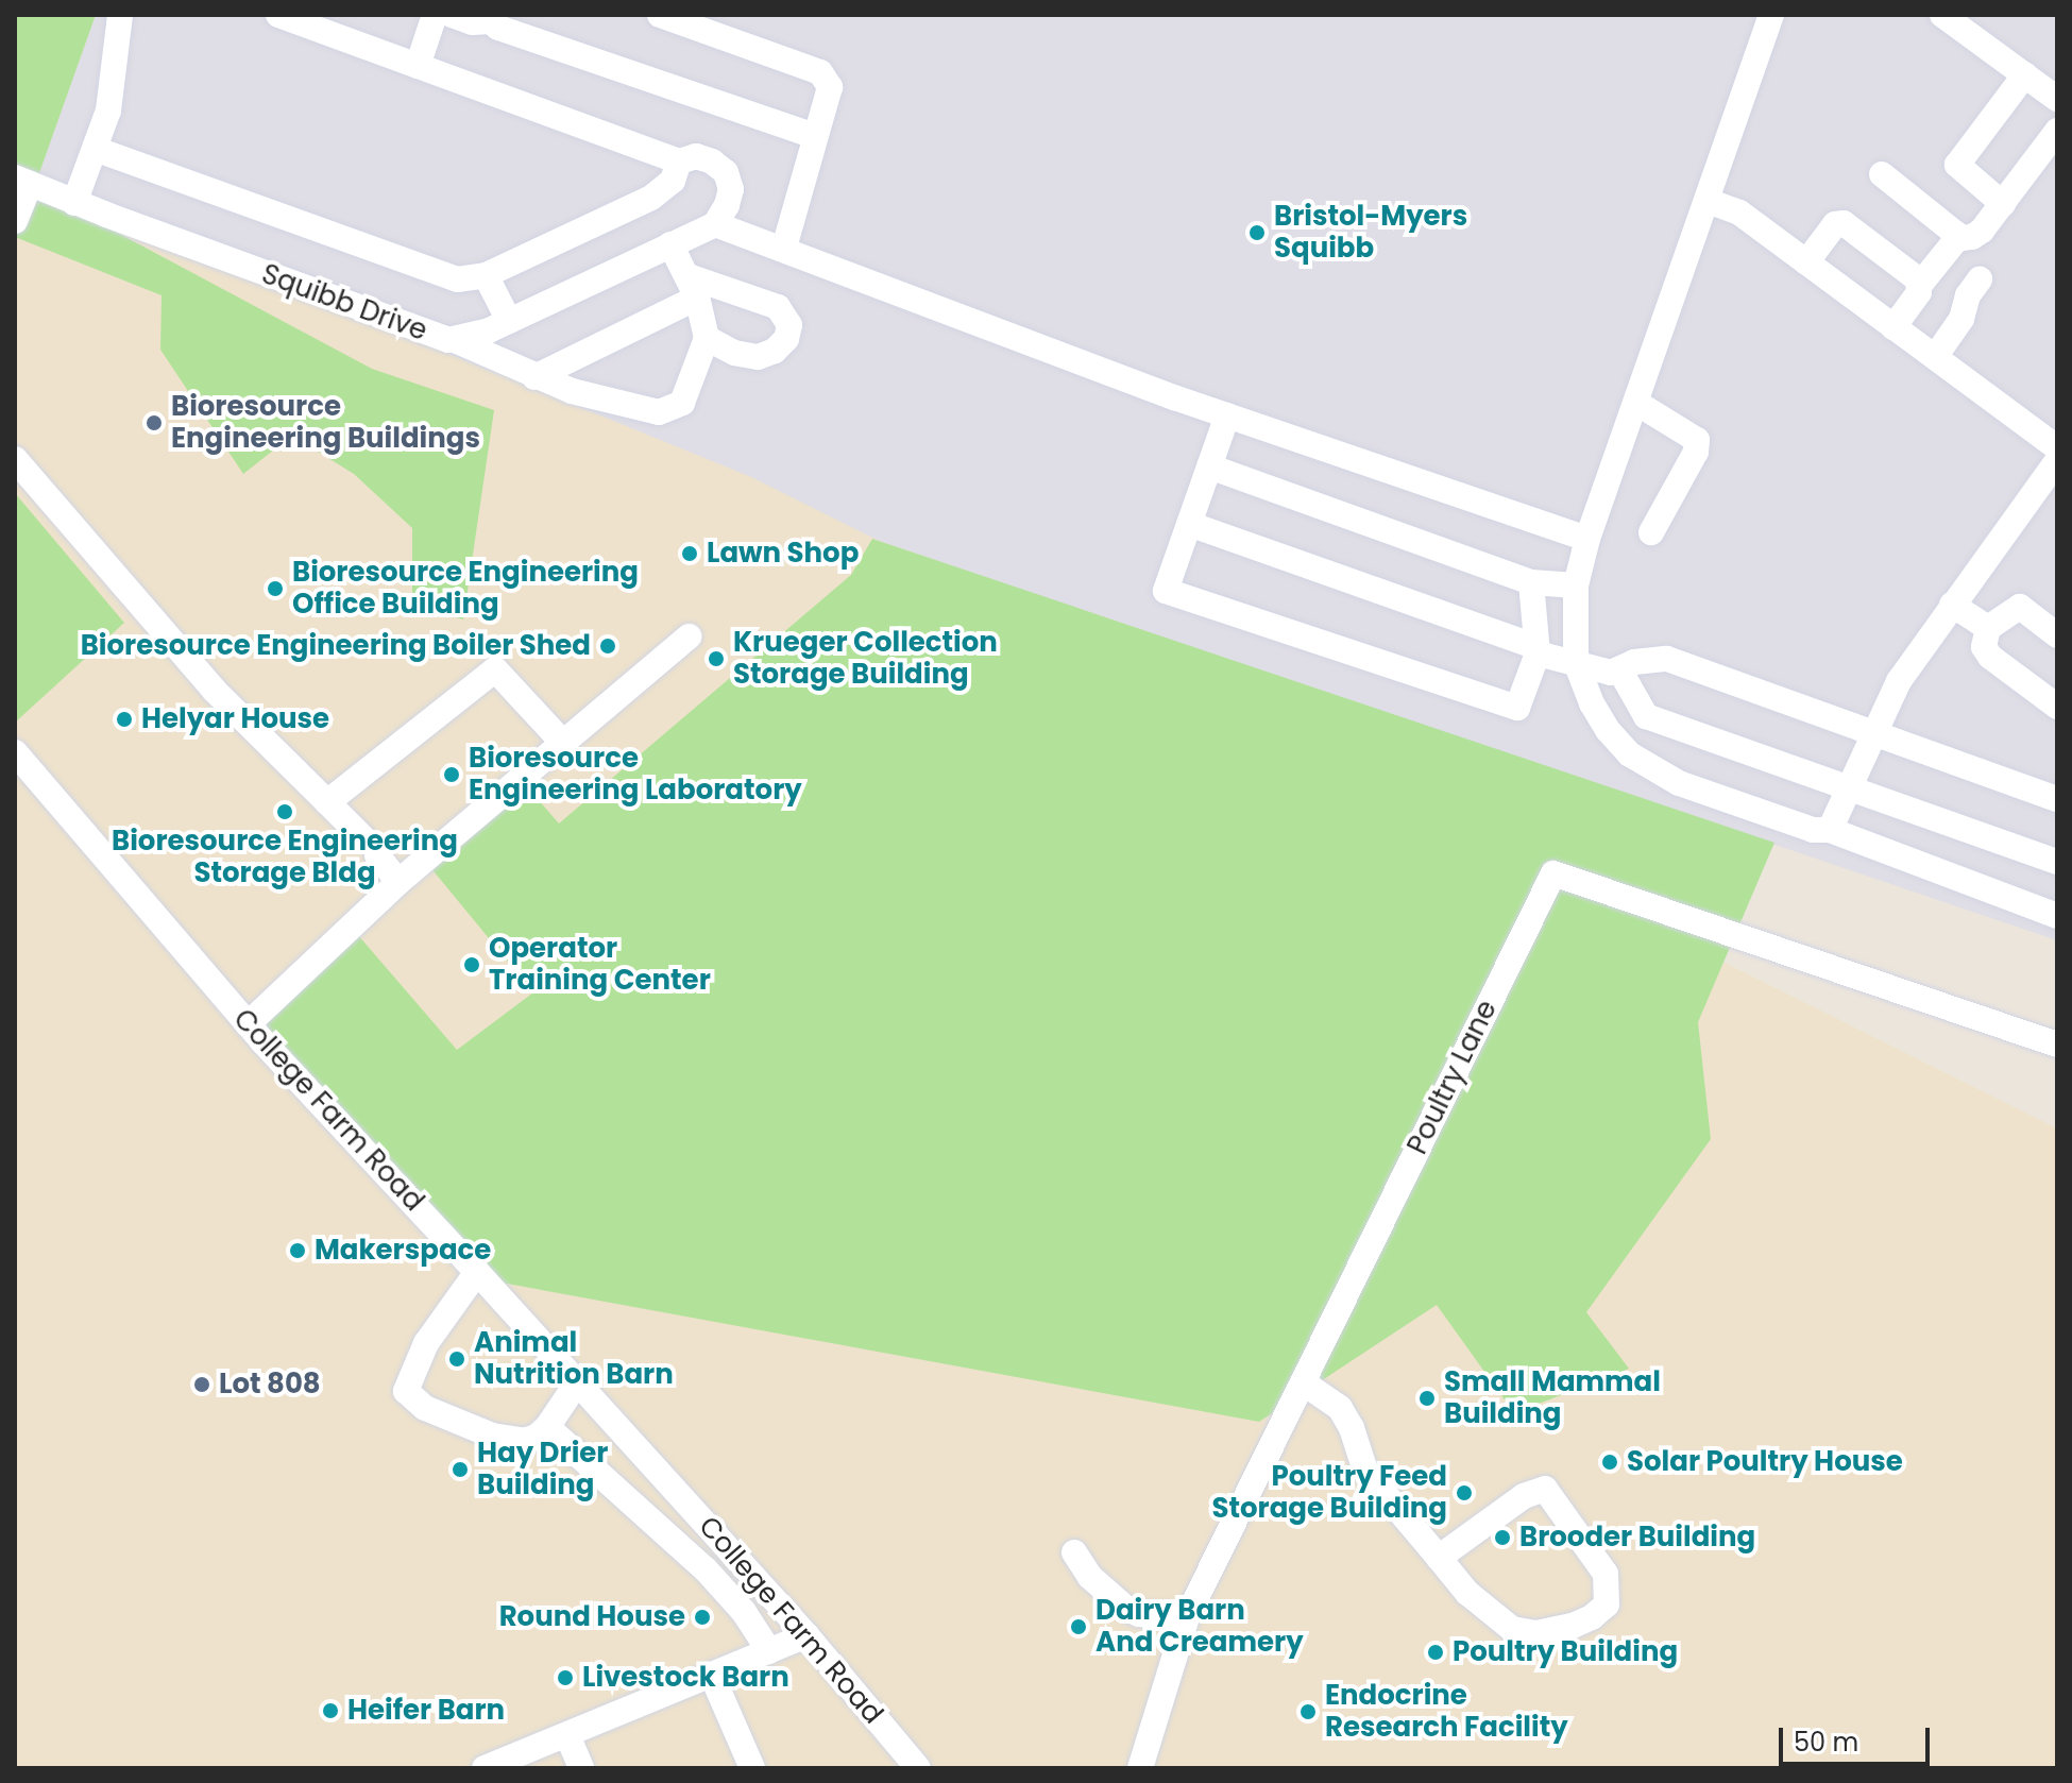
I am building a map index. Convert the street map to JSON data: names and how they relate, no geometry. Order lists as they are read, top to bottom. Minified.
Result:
{"streets":{"street":["Squibb Drive","Poultry Lane","College Farm Road"]},"places":["Bristol-Myers Squibb","Bioresource Engineering Buildings","Lawn Shop","Bioresource Engineering Office Building","Bioresource Engineering Boiler Shed","Krueger Collection Storage Building","Helyar House","Bioresource Engineering Laboratory","Bioresource Engineering Storage Bldg","Operator Training Center","Makerspace","Animal Nutrition Barn","Lot 808","Small Mammal Building","Solar Poultry House","Hay Drier Building","Poultry Feed Storage Building","Brooder Building","Round House","Dairy Barn And Creamery","Poultry Building","Livestock Barn","Heifer Barn","Endocrine Research Facility"],"scale_bar":"50 m"}
